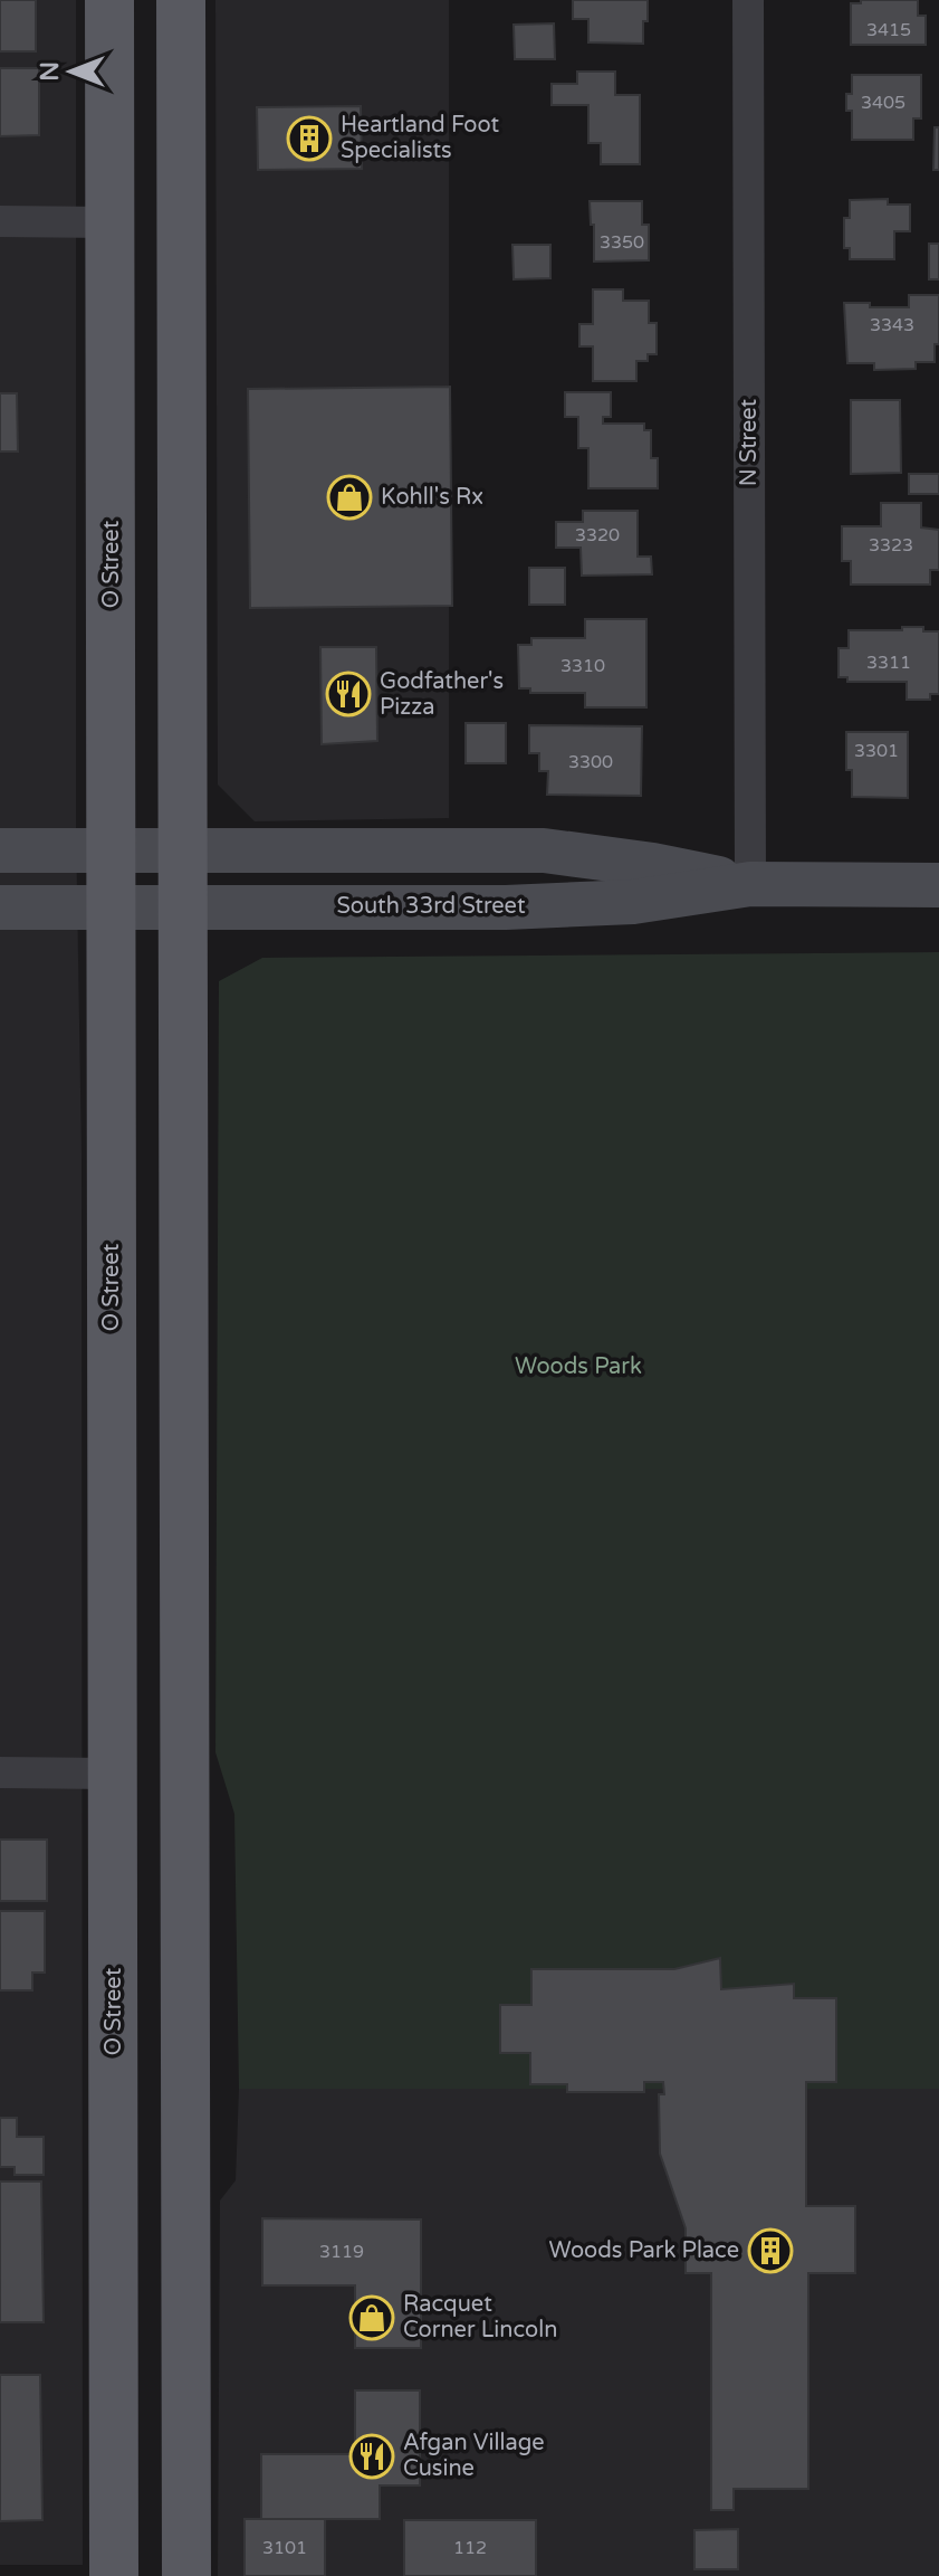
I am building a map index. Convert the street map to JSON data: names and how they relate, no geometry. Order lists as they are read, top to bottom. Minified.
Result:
{"streets":{"main road":["O Street","South 33rd Street"],"street":["N Street"]},"crossings":[["N Street","South 33rd Street"],["O Street","South 33rd Street"]],"parks":["Woods Park"],"places":{"building":["Heartland Foot Specialists","Woods Park Place"],"shop":["Kohll's Rx","Racquet Corner Lincoln"],"restaurant":["Godfather's Pizza","Afgan Village Cusine"]},"house_numbers":["3415","3405","3350","3343","3320","3323","3311","3310","3301","3300","3119","3101","112"],"north":"left"}
